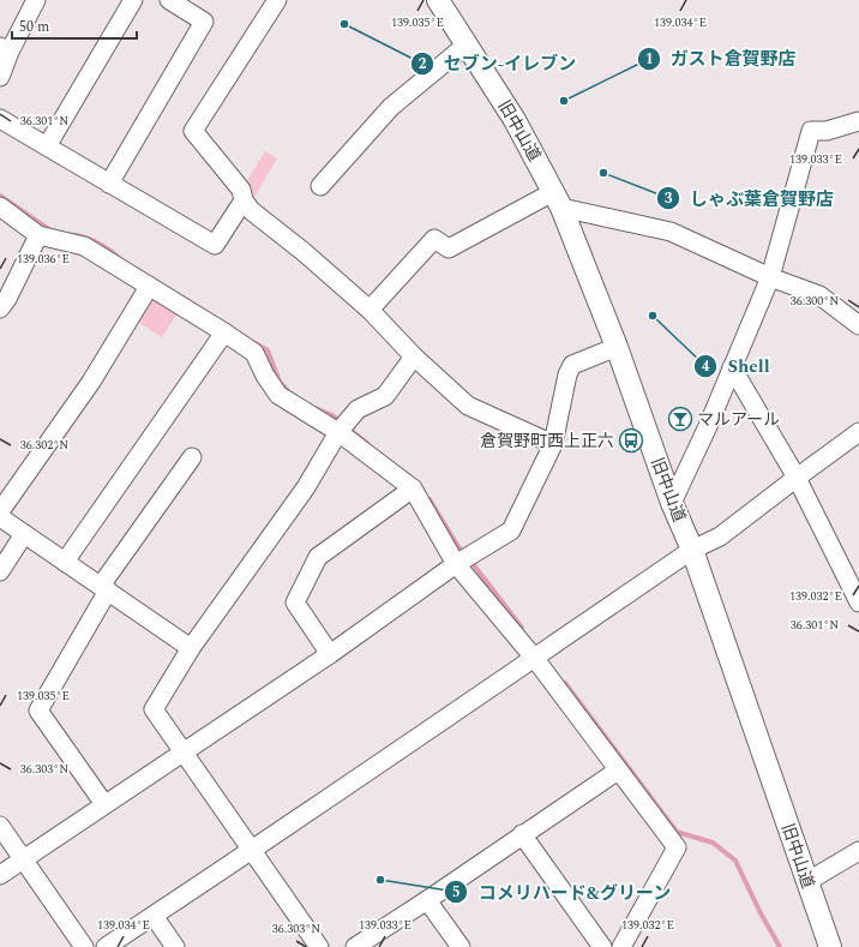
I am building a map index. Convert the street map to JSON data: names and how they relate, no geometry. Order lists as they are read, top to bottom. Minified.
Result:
{"streets":{"main road":["旧中山道"]},"places":{"other":["セブン-イレブン","ガスト倉賀野店","しゃぶ葉倉賀野店","Shell","コメリハード&グリーン"],"bar":["マルアール"],"bus stop":["倉賀野町西上正六"]},"scale_bar":"50 m","coordinates":["139.035°E","139.034°E","36.301°N","139.033°E","139.036°E","36.300°N","36.302°N","139.032°E","36.303°N"]}
